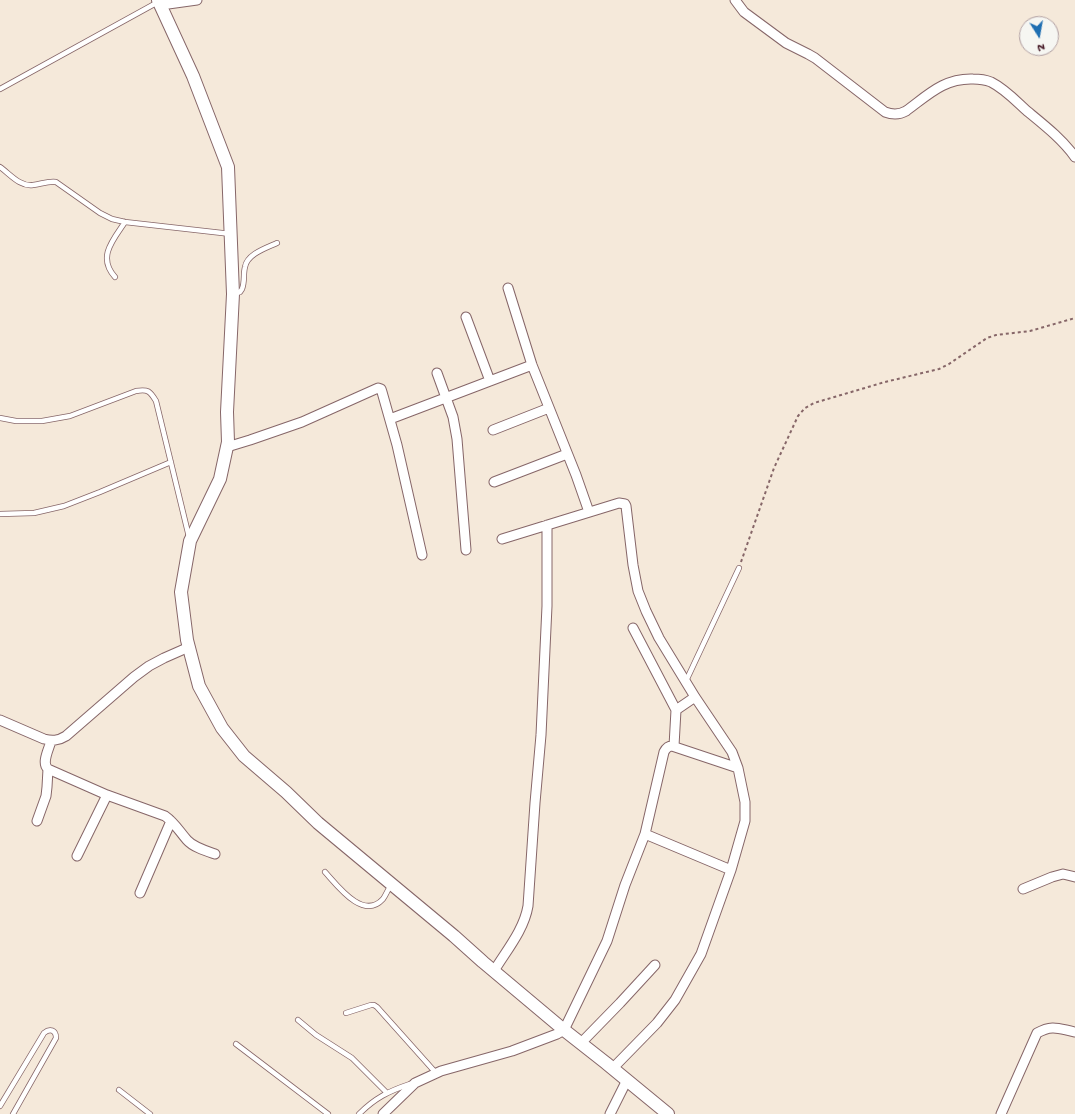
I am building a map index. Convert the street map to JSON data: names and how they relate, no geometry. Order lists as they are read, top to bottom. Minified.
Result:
{"north":"bottom"}
